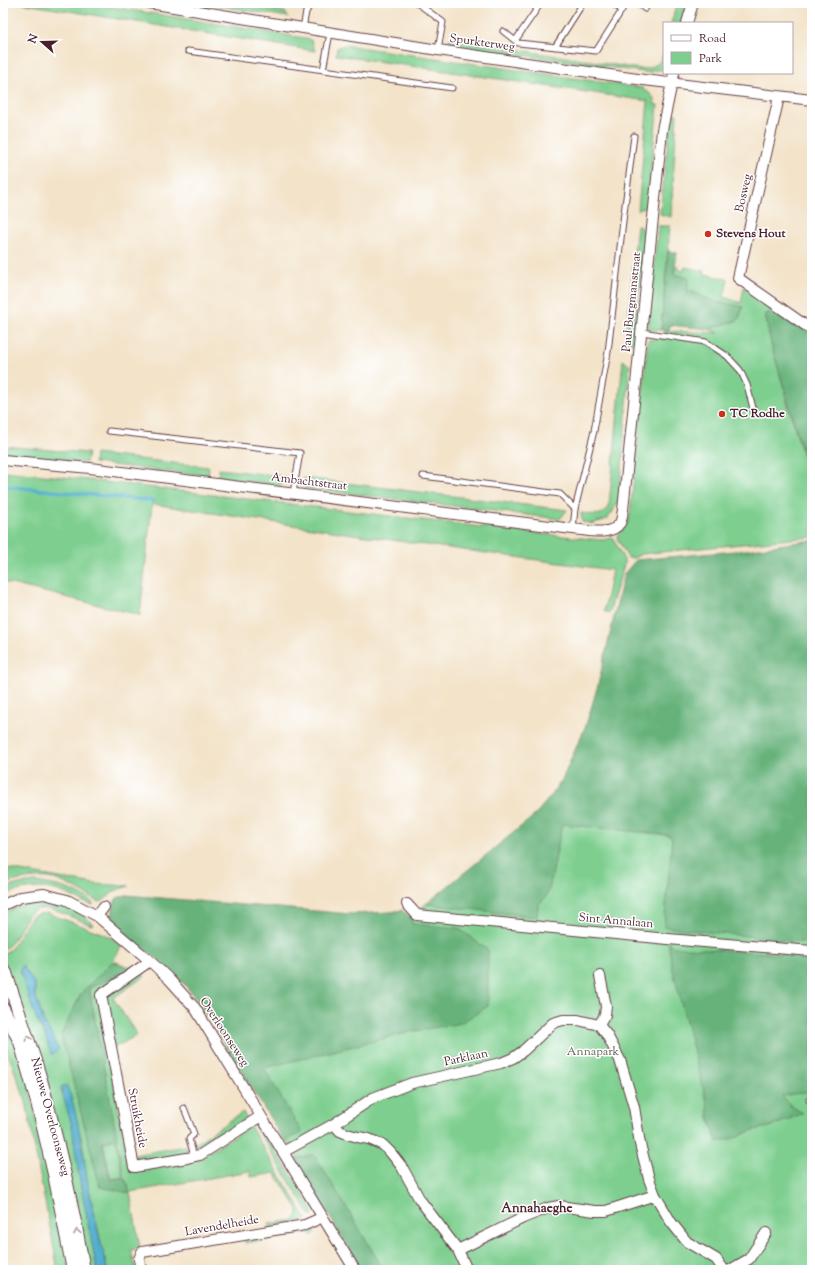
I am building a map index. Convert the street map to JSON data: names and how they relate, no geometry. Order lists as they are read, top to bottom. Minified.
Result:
{"streets":{"street":["Spurkterweg","Bosweg","Paul Burgmanstraat","Ambachtstraat","Sint Annalaan","Overloonseweg","Parklaan","Nieuwe Overloonseweg","Struikheide","Lavendelheide"]},"crossings":[["Spurkterweg","Bosweg"],["Spurkterweg","Paul Burgmanstraat"],["Paul Burgmanstraat","Ambachtstraat"],["Overloonseweg","Parklaan"],["Overloonseweg","Struikheide"],["Overloonseweg","Lavendelheide"]],"districts":["Annahaeghe"],"parks":["Annapark"],"places":["Stevens Hout","TC Rodhe"],"legend":["Road","Park"],"north":"left"}
